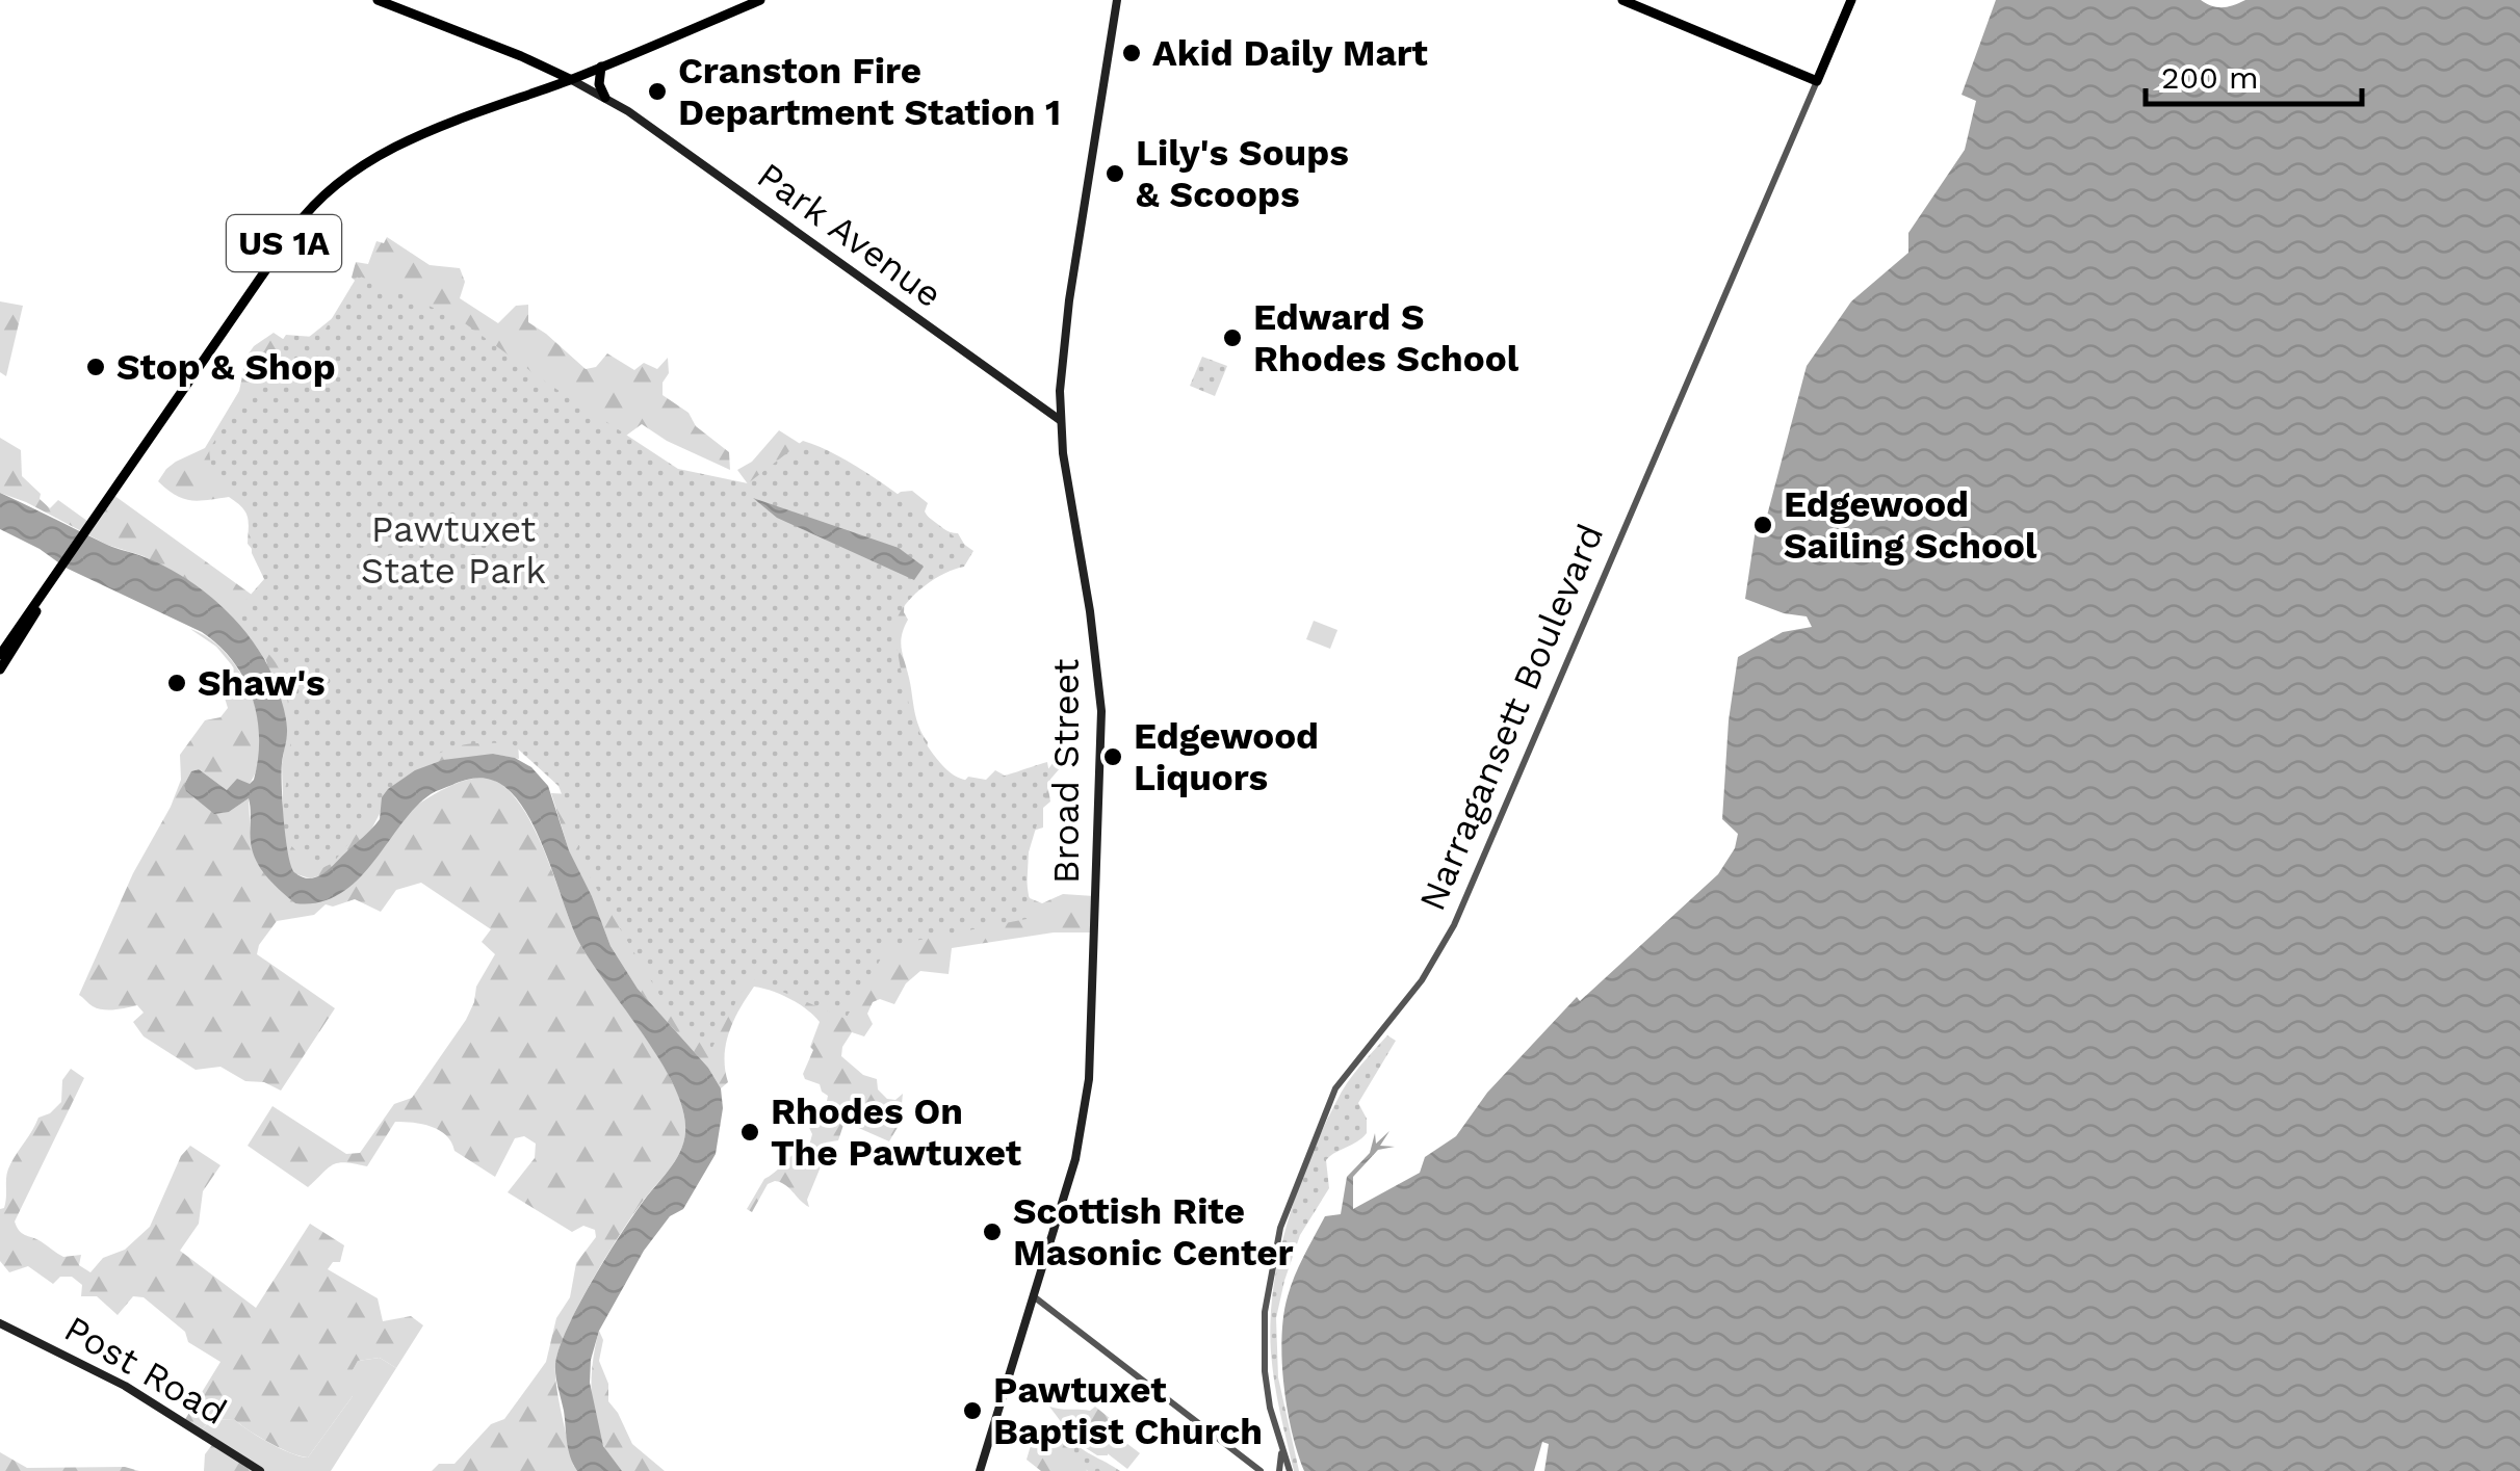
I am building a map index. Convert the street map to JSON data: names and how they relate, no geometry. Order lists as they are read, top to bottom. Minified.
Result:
{"streets":{"main road":["Park Avenue","US 1A","Narragansett Boulevard","Broad Street","Post Road"]},"crossings":[["Park Avenue","US 1A"],["Park Avenue","Broad Street"]],"parks":["Pawtuxet State Park"],"places":["Akid Daily Mart","Cranston Fire Department Station 1","Lily's Soups & Scoops","Edward S Rhodes School","Stop & Shop","Edgewood Sailing School","Shaw's","Edgewood Liquors","Rhodes On The Pawtuxet","Scottish Rite Masonic Center","Pawtuxet Baptist Church"],"scale_bar":"200 m"}
